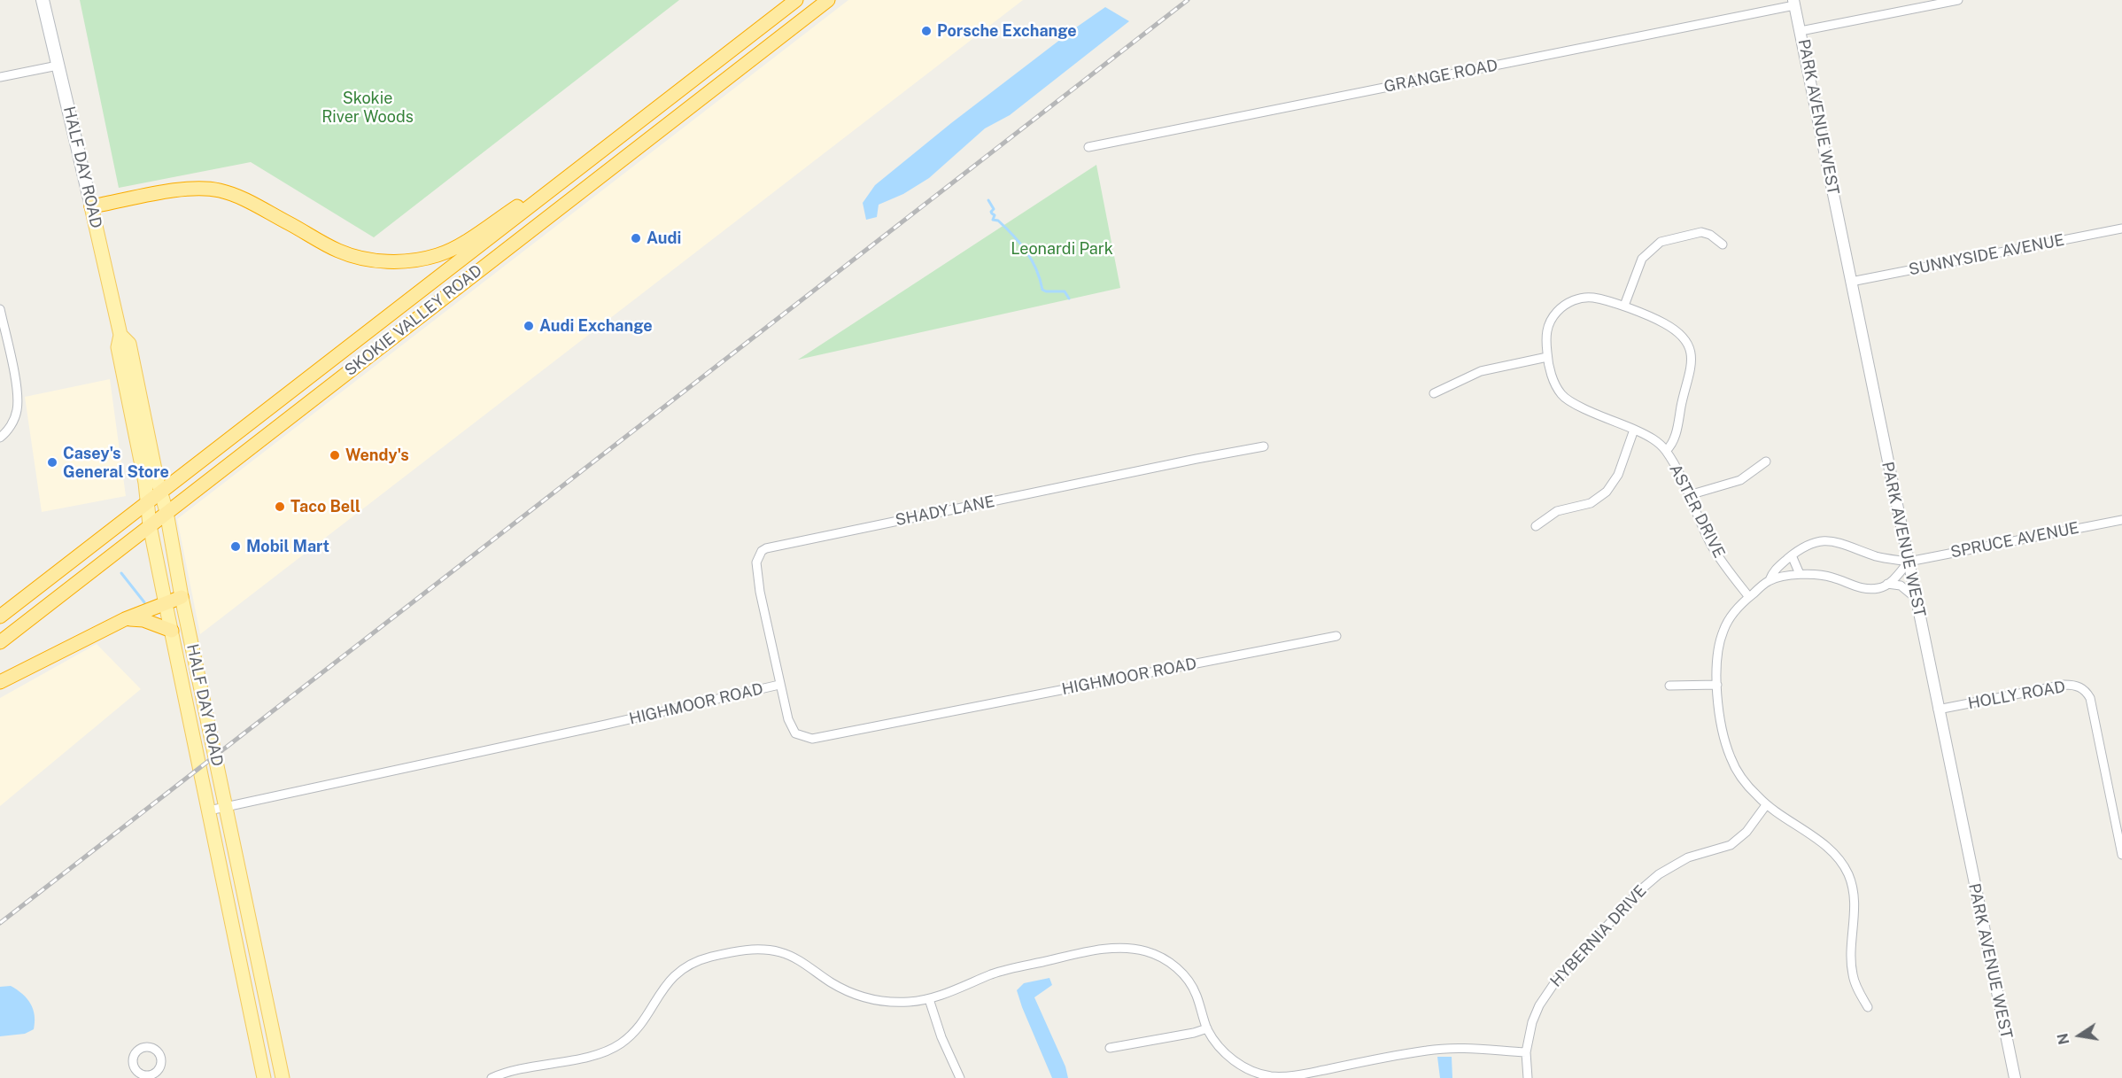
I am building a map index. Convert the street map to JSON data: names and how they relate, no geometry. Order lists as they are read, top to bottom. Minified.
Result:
{"streets":{"highway":["SKOKIE VALLEY ROAD"],"main road":["HALF DAY ROAD"],"street":["GRANGE ROAD","PARK AVENUE WEST","SUNNYSIDE AVENUE","SHADY LANE","ASTER DRIVE","SPRUCE AVENUE","HIGHMOOR ROAD","HOLLY ROAD","HYBERNIA DRIVE"]},"crossings":[["GRANGE ROAD","PARK AVENUE WEST"],["PARK AVENUE WEST","SUNNYSIDE AVENUE"],["PARK AVENUE WEST","SPRUCE AVENUE"],["PARK AVENUE WEST","HOLLY ROAD"],["HALF DAY ROAD","SKOKIE VALLEY ROAD"],["HALF DAY ROAD","HIGHMOOR ROAD"],["SHADY LANE","HIGHMOOR ROAD"]],"parks":["Skokie River Woods","Leonardi Park"],"places":["Porsche Exchange","Audi","Audi Exchange","Wendy's","Casey's General Store","Taco Bell","Mobil Mart"],"north":"left"}
